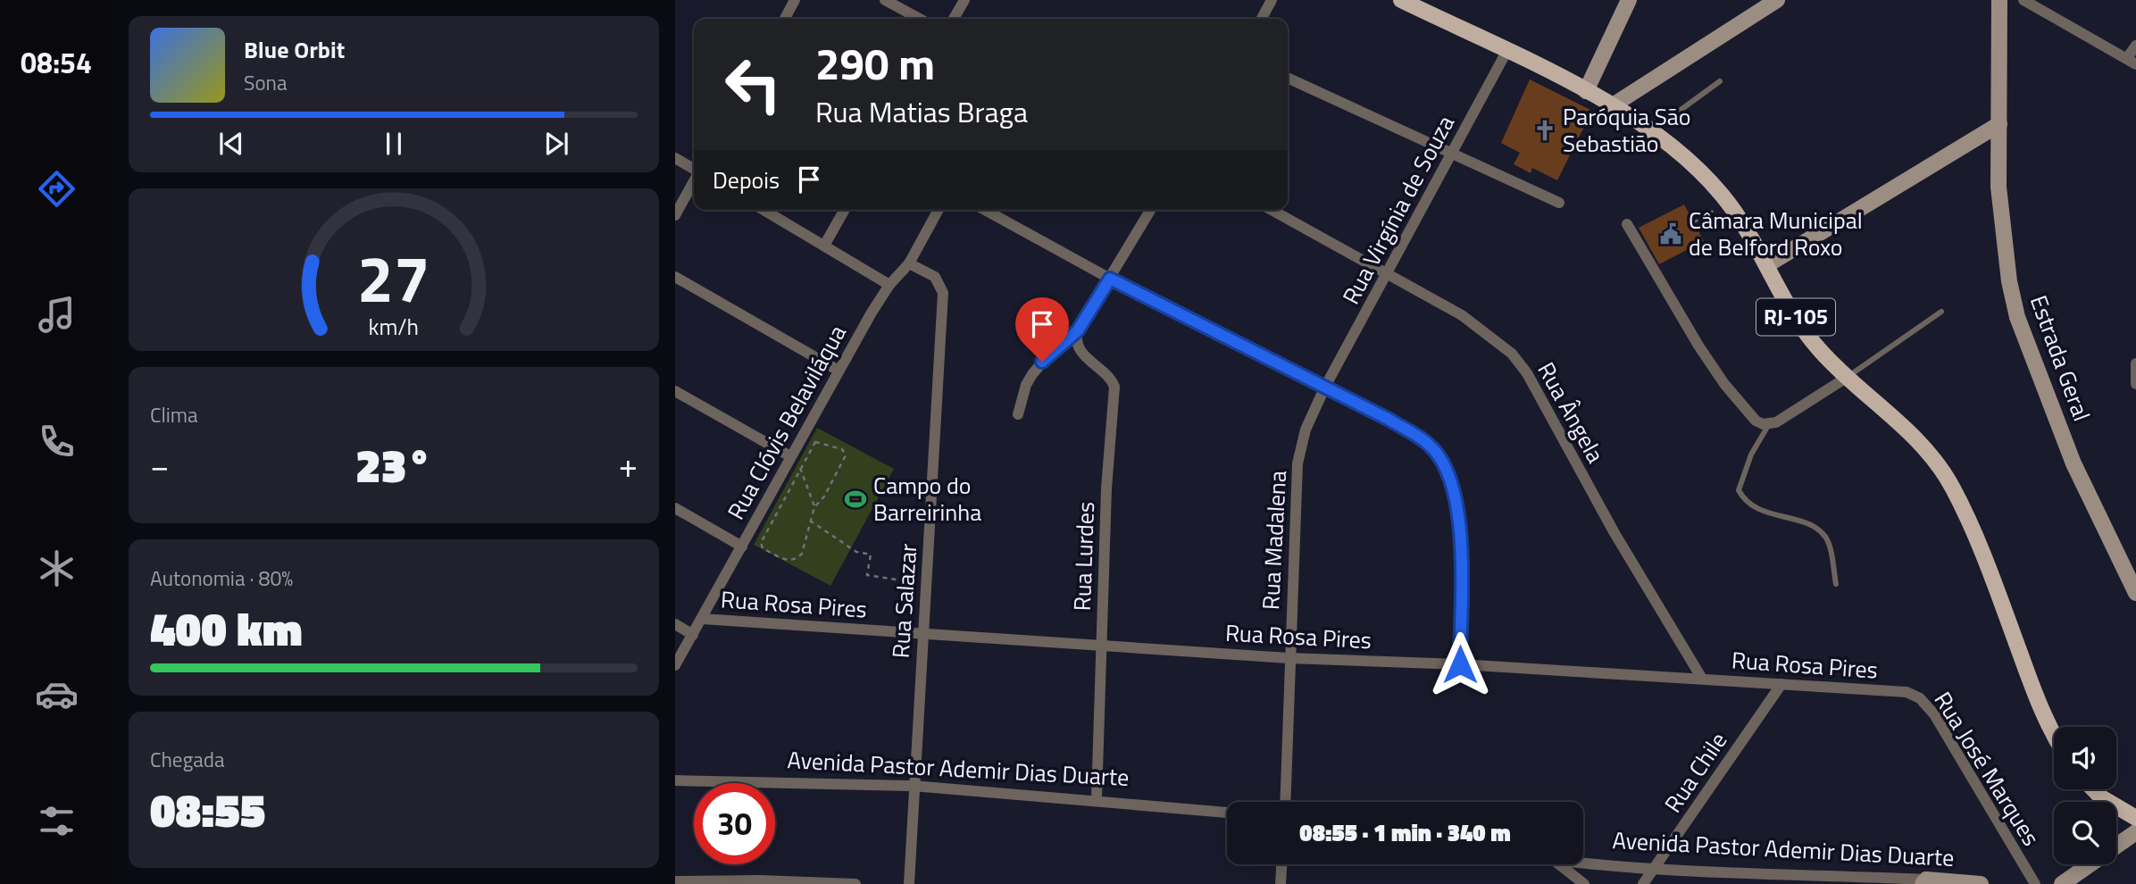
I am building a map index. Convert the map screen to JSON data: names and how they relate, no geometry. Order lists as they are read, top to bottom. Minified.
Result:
{"streets":{"main road":["RJ-105"],"street":["Rua Virgínia de Souza","Estrada Geral","Rua Ângela","Rua Clóvis Belaviláqua","Rua Madalena","Rua Lurdes","Rua Salazar","Rua Rosa Pires","Avenida Pastor Ademir Dias Duarte","Rua José Marques","Rua Chile"]},"crossings":[["Rua Virgínia de Souza","RJ-105"],["Rua Virgínia de Souza","Rua Ângela"],["Rua Virgínia de Souza","Rua Madalena"],["Rua Ângela","Rua Rosa Pires"],["Rua Clóvis Belaviláqua","Rua Salazar"],["Rua Clóvis Belaviláqua","Rua Rosa Pires"],["Rua Madalena","Rua Rosa Pires"],["Rua Lurdes","Rua Rosa Pires"],["Rua Lurdes","Avenida Pastor Ademir Dias Duarte"],["Rua Salazar","Rua Rosa Pires"],["Rua Salazar","Avenida Pastor Ademir Dias Duarte"],["Rua Rosa Pires","Rua José Marques"],["Rua Rosa Pires","Rua Chile"],["Avenida Pastor Ademir Dias Duarte","Rua Chile"]],"places":{"church":["Paróquia São Sebastião"],"public building":["Câmara Municipal de Belford Roxo"],"sports":["Campo do Barreirinha"]},"page":{"tabs":"08:54","turn":["290 m","Rua Matias Braga"],"song":["Blue Orbit","Sona"],"then":"Depois","tile":["Clima",["Autonomia · 80%","400 km"],["Chegada","08:55"]],"heat":["−","23°","+"],"limit":"30","trip":"08:55 · 1 min · 340 m","gauge":["27","km/h"]}}
